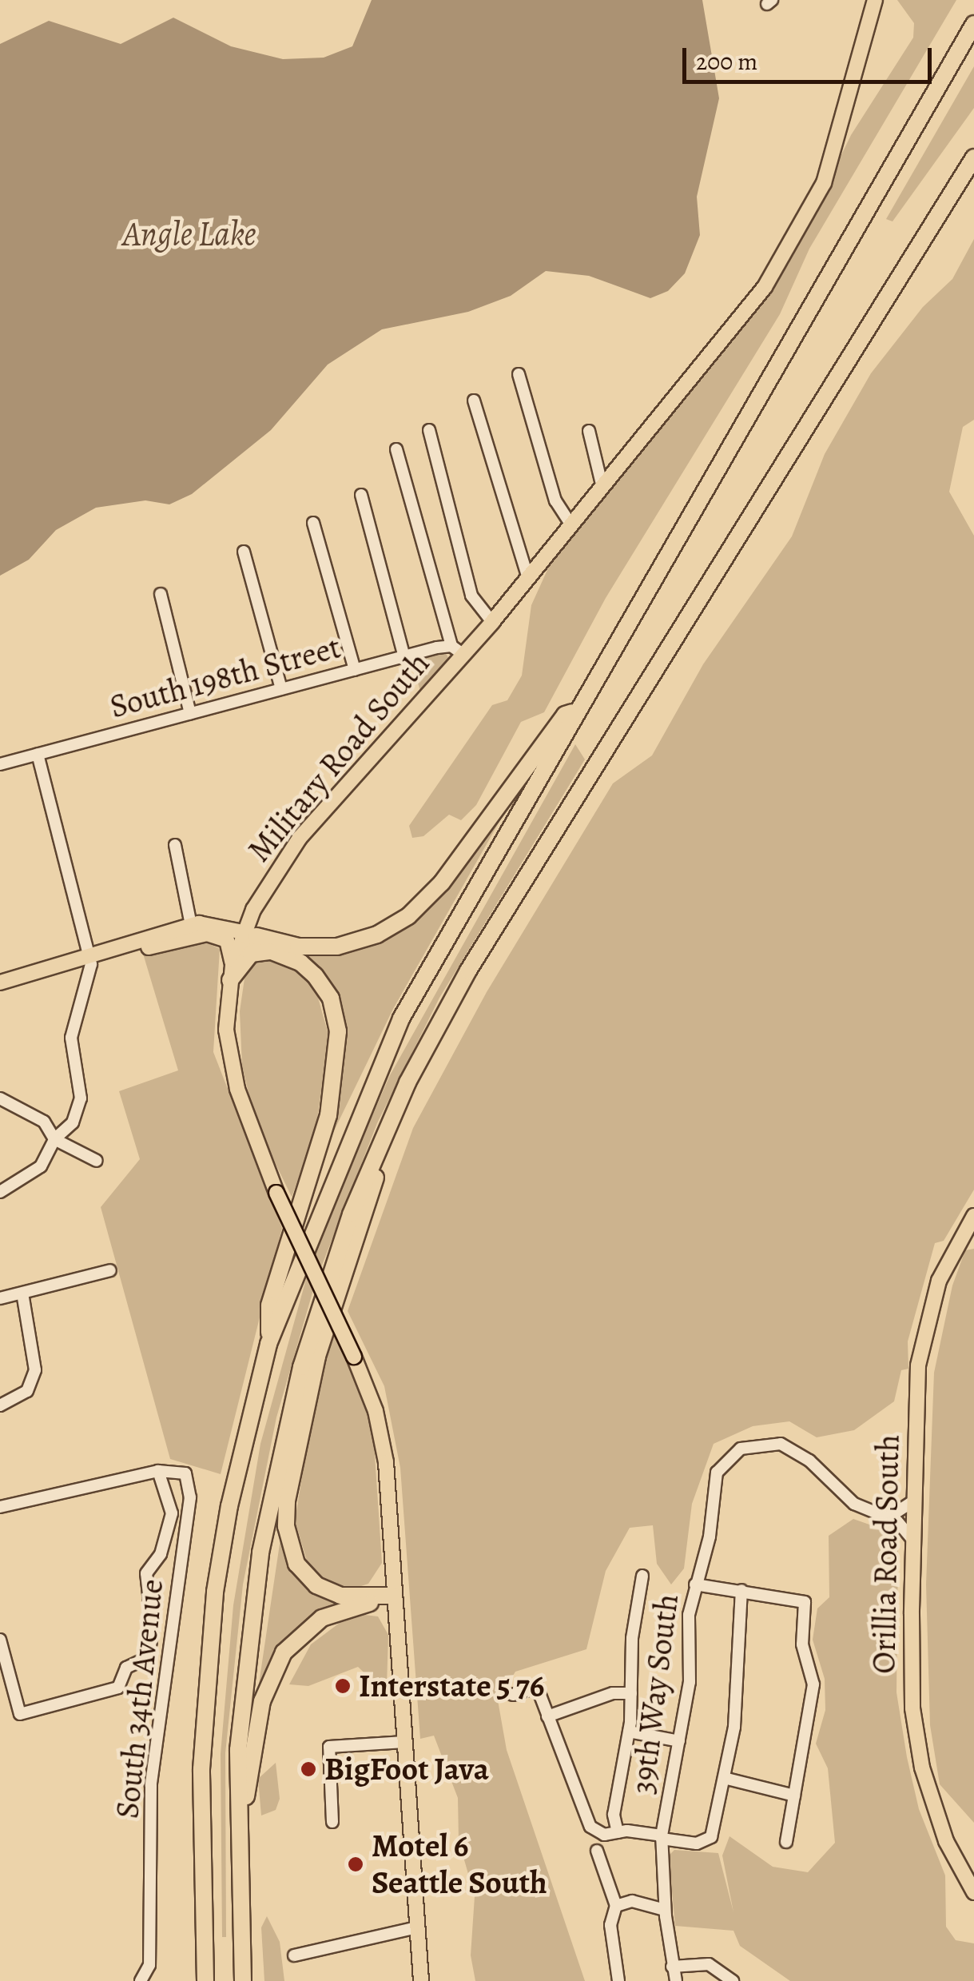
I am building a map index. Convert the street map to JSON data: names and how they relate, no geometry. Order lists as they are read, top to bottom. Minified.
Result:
{"streets":{"main road":["Military Road South","Orillia Road South"],"street":["South 198th Street","39th Way South","South 34th Avenue"]},"crossings":[["South 198th Street","Military Road South"]],"water":["Angle Lake"],"places":["Interstate 5 76","BigFoot Java","Motel 6 Seattle South"],"scale_bar":"200 m"}
